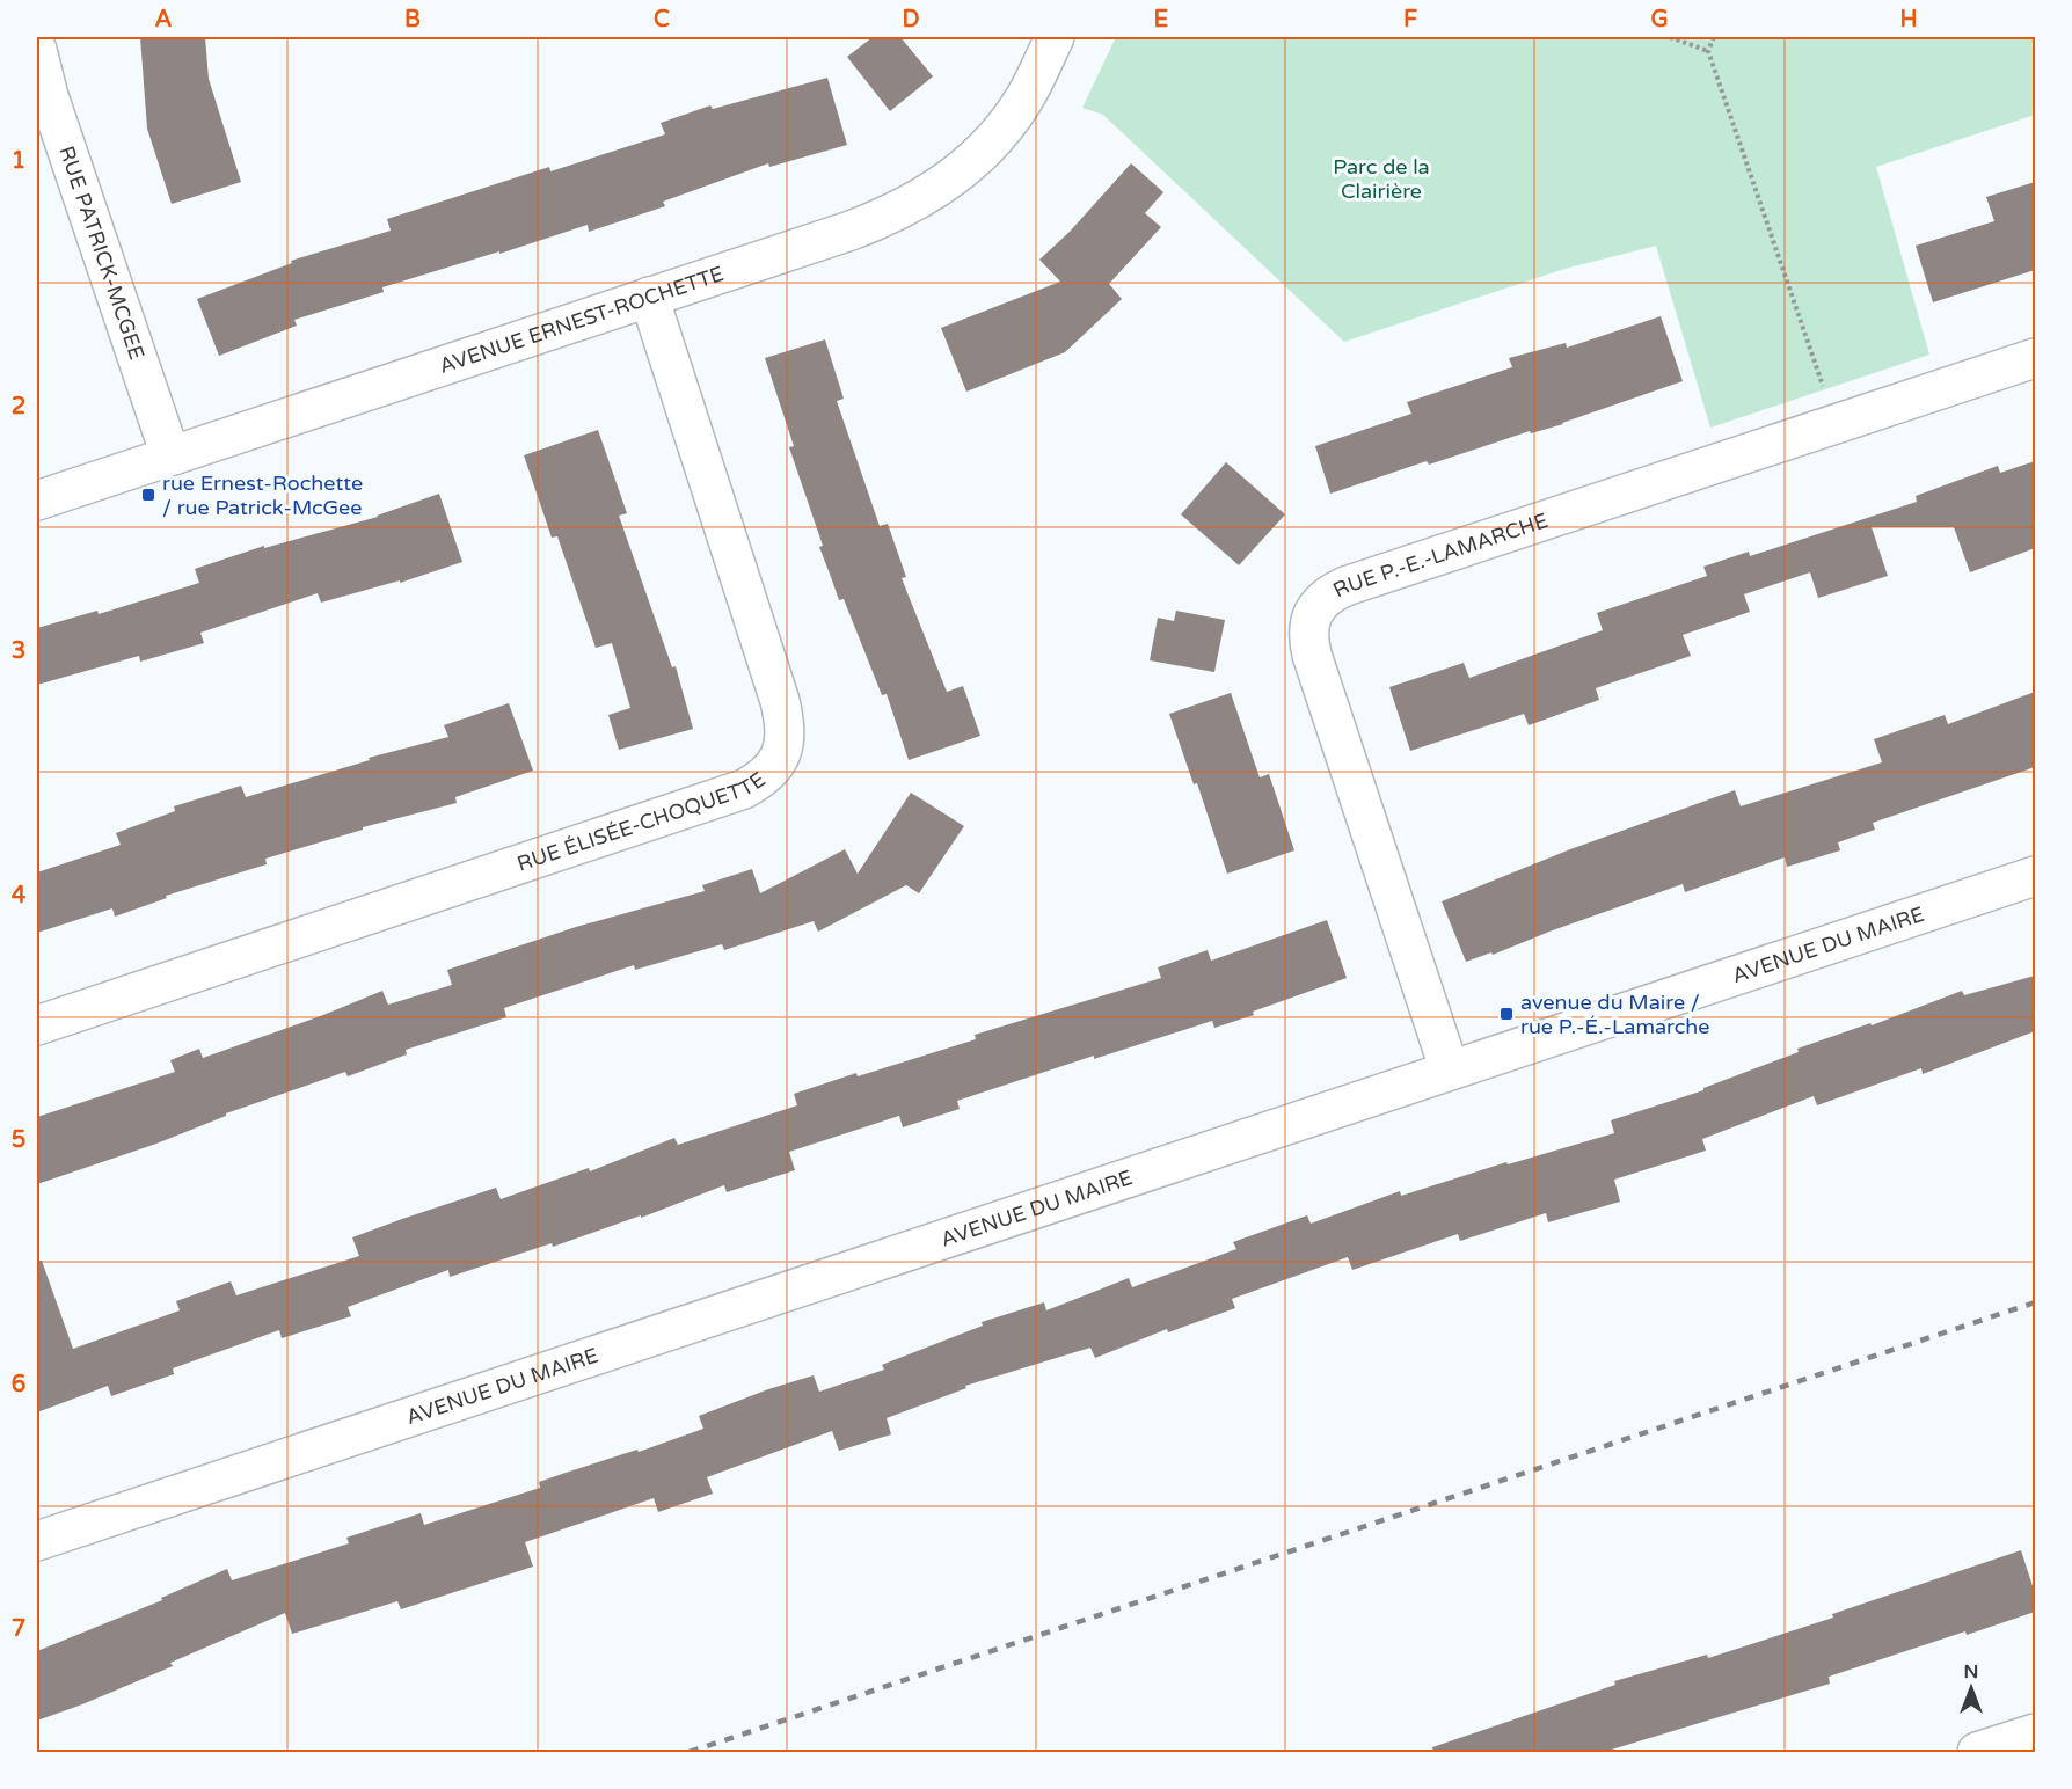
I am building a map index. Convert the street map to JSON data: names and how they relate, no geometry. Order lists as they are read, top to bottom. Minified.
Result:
{"streets":{"street":["RUE PATRICK-MCGEE","AVENUE ERNEST-ROCHETTE","RUE P.-E.-LAMARCHE","RUE ÉLISÉE-CHOQUETTE","AVENUE DU MAIRE"]},"crossings":[["RUE PATRICK-MCGEE","AVENUE ERNEST-ROCHETTE"],["AVENUE ERNEST-ROCHETTE","RUE ÉLISÉE-CHOQUETTE"],["RUE P.-E.-LAMARCHE","AVENUE DU MAIRE"]],"parks":["Parc de la Clairière"],"places":{"transit":["rue Ernest-Rochette / rue Patrick-McGee","avenue du Maire / rue P.-É.-Lamarche"]},"north":"top","grid":{"columns":["A","B","C","D","E","F","G","H"],"rows":["1","2","3","4","5","6","7"]}}
